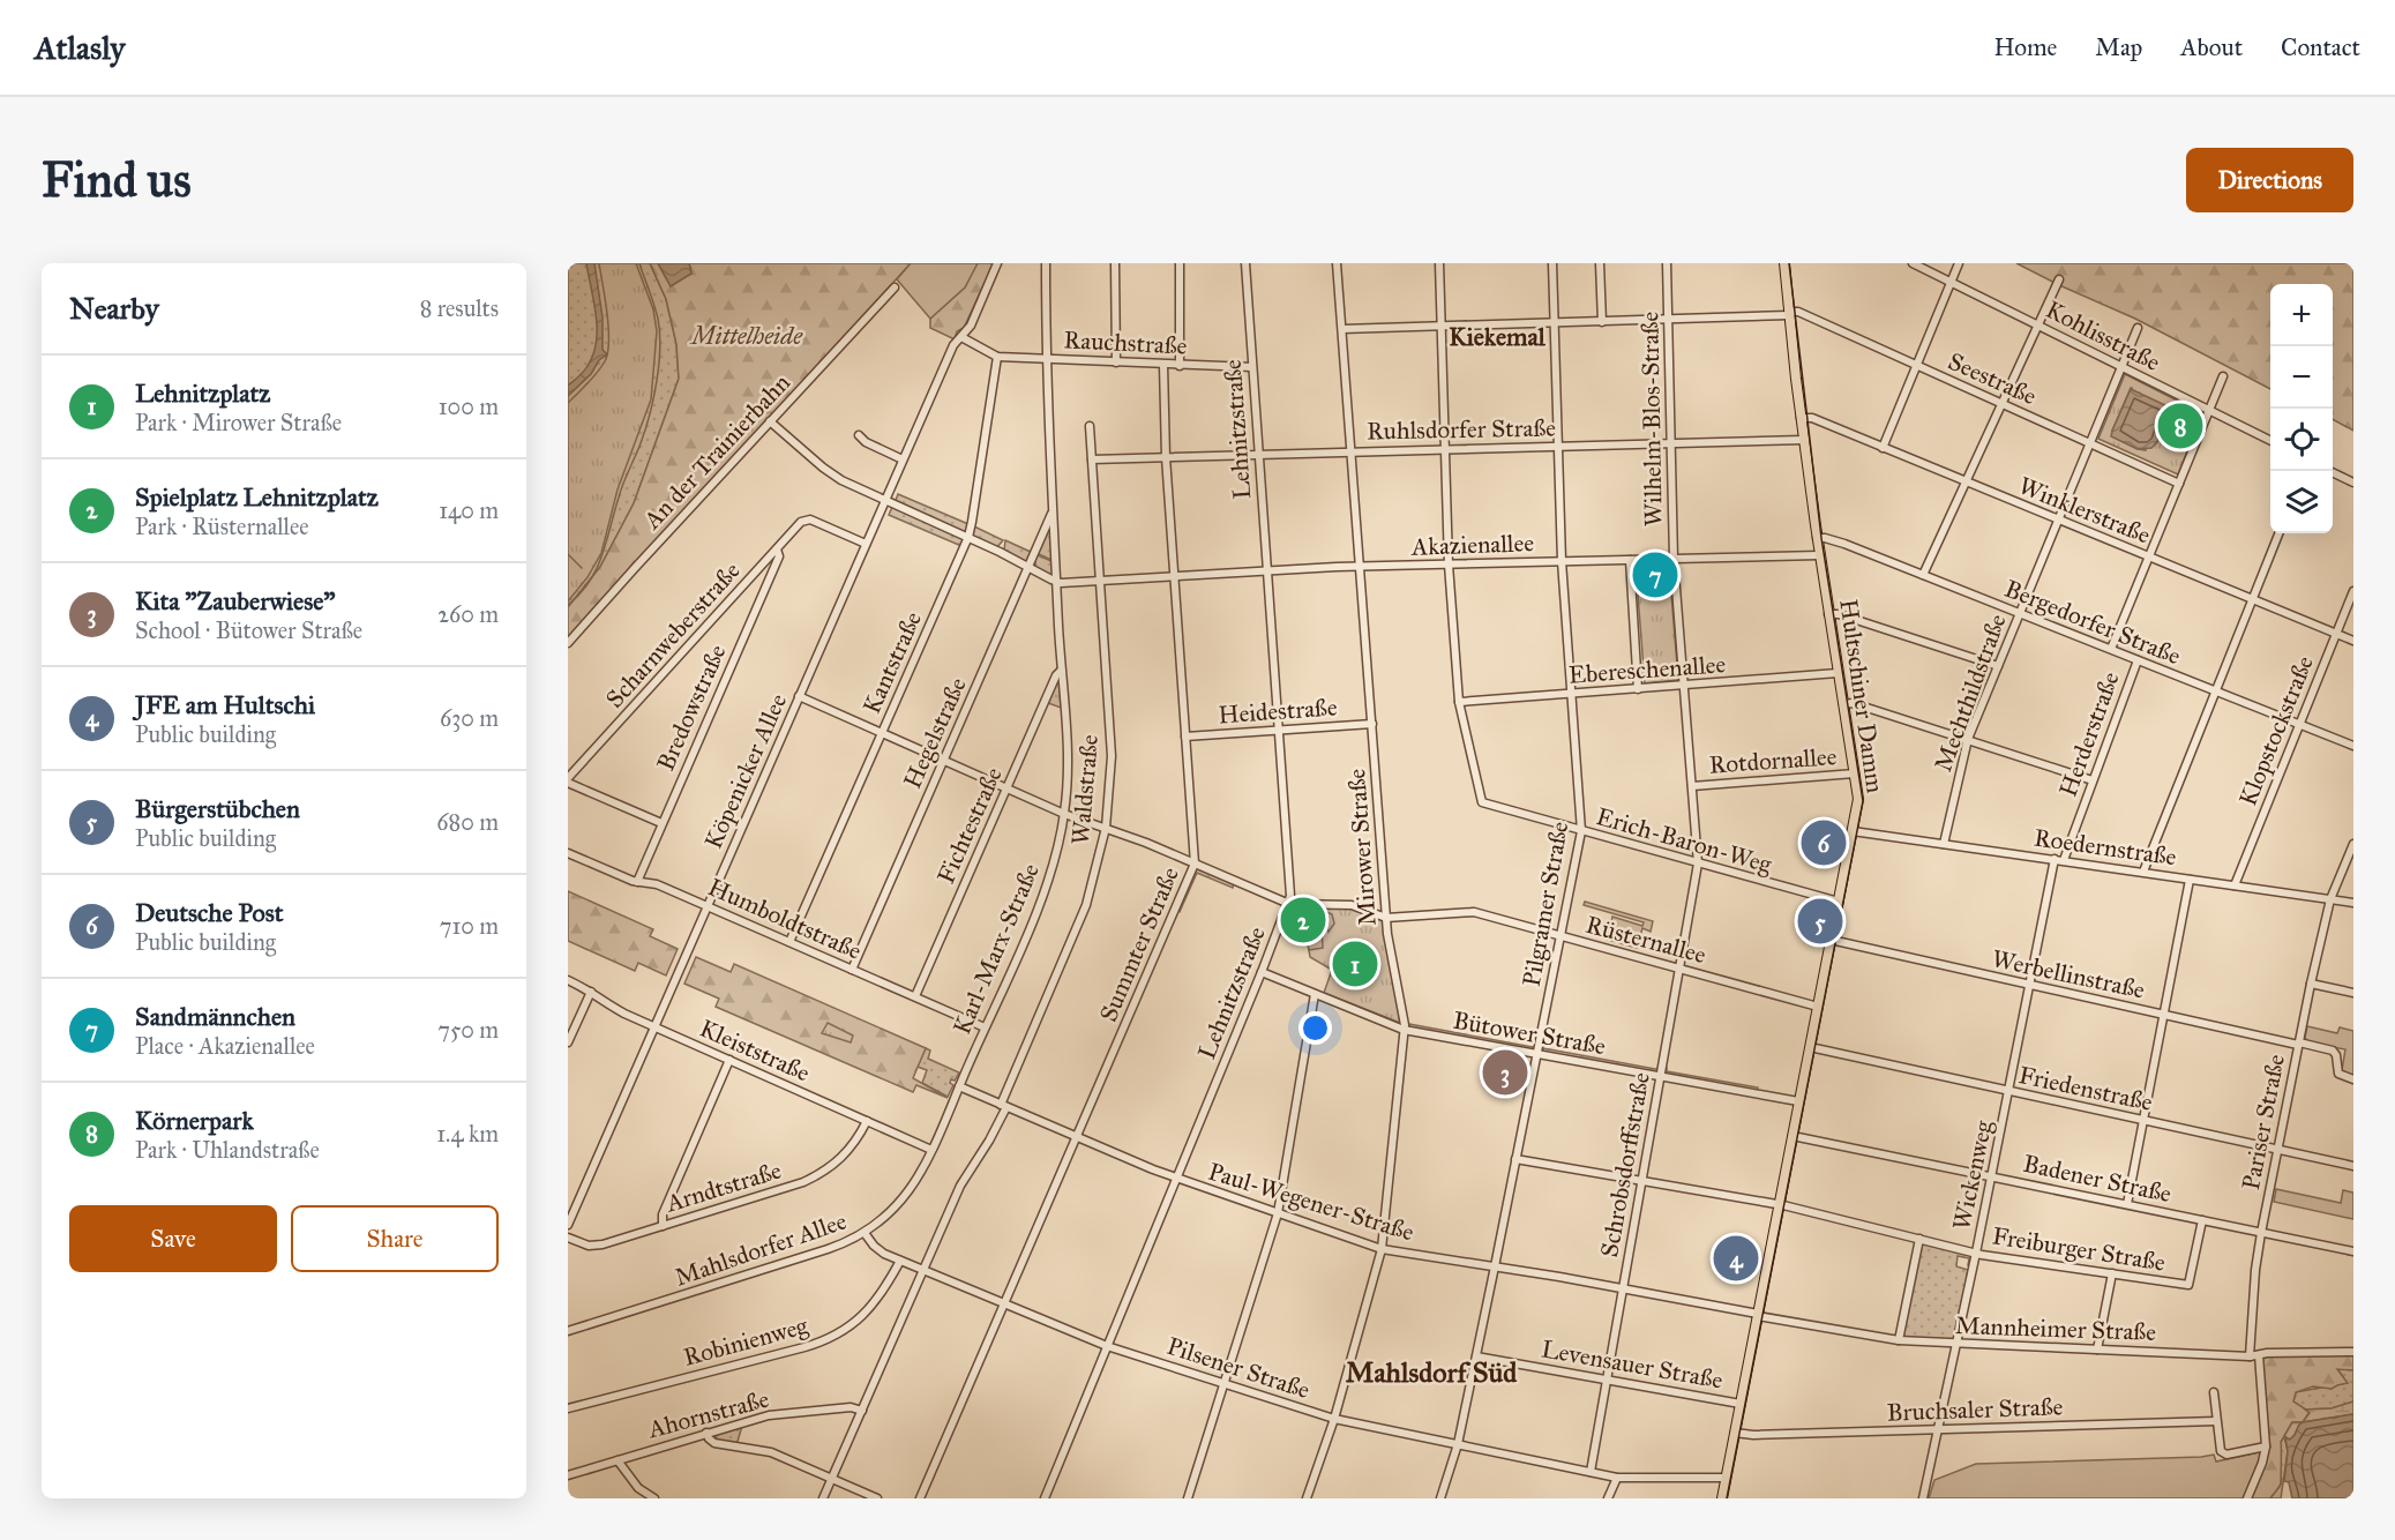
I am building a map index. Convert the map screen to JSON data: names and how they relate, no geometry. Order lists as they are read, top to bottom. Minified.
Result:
{"streets":{"main road":["Hultschiner Damm"],"street":["Kohlisstraße","Rauchstraße","Seestraße","Wilhelm-Blos-Straße","Lehnitzstraße","Ruhlsdorfer Straße","An der Trainierbahn","Winklerstraße","Akazienallee","Bergedorfer Straße","Scharnweberstraße","Kantstraße","Ebereschenallee","Mechthildstraße","Bredowstraße","Heidestraße","Klopstockstraße","Hegelstraße","Herderstraße","Rotdornallee","Köpenicker Allee","Waldstraße","Fichtestraße","Erich-Baron-Weg","Mirower Straße","Roedernstraße","Pilgramer Straße","Humboldtstraße","Rüsternallee","Summter Straße","Karl-Marx-Straße","Werbellinstraße","Bütower Straße","Kleiststraße","Friedenstraße","Pariser Straße","Schrobsdorffstraße","Wickenweg","Badener Straße","Arndtstraße","Paul-Wegener-Straße","Mahlsdorfer Allee","Freiburger Straße","Mannheimer Straße","Robinienweg","Levensauer Straße","Pilsener Straße","Bruchsaler Straße","Ahornstraße"]},"crossings":[["Kohlisstraße","Mechthildstraße"],["Rauchstraße","Lehnitzstraße"],["Rauchstraße","Kantstraße"],["Rauchstraße","Köpenicker Allee"],["Rauchstraße","Summter Straße"],["Rauchstraße","Karl-Marx-Straße"],["Seestraße","Mechthildstraße"],["Seestraße","Hultschiner Damm"],["Wilhelm-Blos-Straße","Ruhlsdorfer Straße"],["Wilhelm-Blos-Straße","Akazienallee"],["Wilhelm-Blos-Straße","Ebereschenallee"],["Wilhelm-Blos-Straße","Rotdornallee"],["Wilhelm-Blos-Straße","Erich-Baron-Weg"],["Wilhelm-Blos-Straße","Schrobsdorffstraße"],["Lehnitzstraße","Ruhlsdorfer Straße"],["Lehnitzstraße","Akazienallee"],["Lehnitzstraße","Heidestraße"],["Lehnitzstraße","Rüsternallee"],["Lehnitzstraße","Bütower Straße"],["Lehnitzstraße","Paul-Wegener-Straße"],["Lehnitzstraße","Pilsener Straße"],["Ruhlsdorfer Straße","Hultschiner Damm"],["Ruhlsdorfer Straße","Waldstraße"],["Ruhlsdorfer Straße","Erich-Baron-Weg"],["Ruhlsdorfer Straße","Mirower Straße"],["Ruhlsdorfer Straße","Pilgramer Straße"],["Ruhlsdorfer Straße","Summter Straße"],["Winklerstraße","Mechthildstraße"],["Winklerstraße","Hultschiner Damm"],["Winklerstraße","Klopstockstraße"],["Akazienallee","Hultschiner Damm"],["Akazienallee","Waldstraße"],["Akazienallee","Erich-Baron-Weg"],["Akazienallee","Mirower Straße"],["Akazienallee","Pilgramer Straße"],["Akazienallee","Summter Straße"],["Akazienallee","Karl-Marx-Straße"],["Bergedorfer Straße","Mechthildstraße"],["Bergedorfer Straße","Hultschiner Damm"],["Bergedorfer Straße","Klopstockstraße"],["Bergedorfer Straße","Herderstraße"],["Scharnweberstraße","Bredowstraße"],["Scharnweberstraße","Köpenicker Allee"],["Kantstraße","Humboldtstraße"],["Kantstraße","Rüsternallee"],["Ebereschenallee","Hultschiner Damm"],["Ebereschenallee","Erich-Baron-Weg"],["Ebereschenallee","Pilgramer Straße"],["Mechthildstraße","Roedernstraße"],["Hultschiner Damm","Rotdornallee"],["Hultschiner Damm","Erich-Baron-Weg"],["Hultschiner Damm","Roedernstraße"],["Hultschiner Damm","Rüsternallee"],["Hultschiner Damm","Werbellinstraße"],["Hultschiner Damm","Bütower Straße"],["Hultschiner Damm","Friedenstraße"],["Hultschiner Damm","Badener Straße"],["Hultschiner Damm","Paul-Wegener-Straße"],["Hultschiner Damm","Freiburger Straße"],["Hultschiner Damm","Mannheimer Straße"],["Hultschiner Damm","Levensauer Straße"],["Hultschiner Damm","Pilsener Straße"],["Hultschiner Damm","Bruchsaler Straße"],["Bredowstraße","Humboldtstraße"],["Heidestraße","Mirower Straße"],["Heidestraße","Summter Straße"],["Klopstockstraße","Roedernstraße"],["Hegelstraße","Humboldtstraße"],["Hegelstraße","Rüsternallee"],["Hegelstraße","Karl-Marx-Straße"],["Herderstraße","Roedernstraße"],["Köpenicker Allee","Humboldtstraße"],["Köpenicker Allee","Rüsternallee"],["Köpenicker Allee","Kleiststraße"],["Waldstraße","Rüsternallee"],["Waldstraße","Paul-Wegener-Straße"],["Waldstraße","Mahlsdorfer Allee"],["Waldstraße","Ahornstraße"],["Fichtestraße","Humboldtstraße"],["Fichtestraße","Rüsternallee"],["Fichtestraße","Karl-Marx-Straße"],["Erich-Baron-Weg","Pilgramer Straße"],["Erich-Baron-Weg","Schrobsdorffstraße"],["Mirower Straße","Rüsternallee"],["Mirower Straße","Bütower Straße"],["Mirower Straße","Paul-Wegener-Straße"],["Mirower Straße","Pilsener Straße"],["Roedernstraße","Pariser Straße"],["Roedernstraße","Wickenweg"],["Pilgramer Straße","Rüsternallee"],["Pilgramer Straße","Bütower Straße"],["Pilgramer Straße","Paul-Wegener-Straße"],["Pilgramer Straße","Freiburger Straße"],["Pilgramer Straße","Levensauer Straße"],["Pilgramer Straße","Pilsener Straße"],["Humboldtstraße","Karl-Marx-Straße"],["Rüsternallee","Summter Straße"],["Rüsternallee","Karl-Marx-Straße"],["Rüsternallee","Schrobsdorffstraße"],["Summter Straße","Paul-Wegener-Straße"],["Summter Straße","Pilsener Straße"],["Karl-Marx-Straße","Kleiststraße"],["Karl-Marx-Straße","Paul-Wegener-Straße"],["Karl-Marx-Straße","Mahlsdorfer Allee"],["Werbellinstraße","Pariser Straße"],["Werbellinstraße","Wickenweg"],["Bütower Straße","Schrobsdorffstraße"],["Kleiststraße","Arndtstraße"],["Friedenstraße","Pariser Straße"],["Friedenstraße","Wickenweg"],["Pariser Straße","Badener Straße"],["Pariser Straße","Mannheimer Straße"],["Schrobsdorffstraße","Paul-Wegener-Straße"],["Schrobsdorffstraße","Freiburger Straße"],["Schrobsdorffstraße","Levensauer Straße"],["Schrobsdorffstraße","Pilsener Straße"],["Wickenweg","Badener Straße"],["Wickenweg","Freiburger Straße"],["Wickenweg","Mannheimer Straße"],["Wickenweg","Bruchsaler Straße"],["Badener Straße","Freiburger Straße"],["Paul-Wegener-Straße","Mannheimer Straße"],["Mahlsdorfer Allee","Robinienweg"],["Mahlsdorfer Allee","Pilsener Straße"]],"districts":["Kiekemal","Mahlsdorf Süd"],"parks":["Mittelheide"],"page":{"header":"Atlasly","nav":["Home","Map","About","Contact"],"buttons":["Directions",["Save","Share"]],"title":"Find us","heading":["Nearby","8 results"],"map_buttons":["+","−"],"list":[{"mark":"1","name":"Lehnitzplatz","note":"Park · Mirower Straße","value":"100 m"},{"mark":"2","name":"Spielplatz Lehnitzplatz","note":"Park · Rüsternallee","value":"140 m"},{"mark":"3","name":"Kita \"Zauberwiese\"","note":"School · Bütower Straße","value":"260 m"},{"mark":"4","name":"JFE am Hultschi","note":"Public building","value":"630 m"},{"mark":"5","name":"Bürgerstübchen","note":"Public building","value":"680 m"},{"mark":"6","name":"Deutsche Post","note":"Public building","value":"710 m"},{"mark":"7","name":"Sandmännchen","note":"Place · Akazienallee","value":"750 m"},{"mark":"8","name":"Körnerpark","note":"Park · Uhlandstraße","value":"1.4 km"}],"pins":["8","7","6","2","5","1","3","4"]}}
